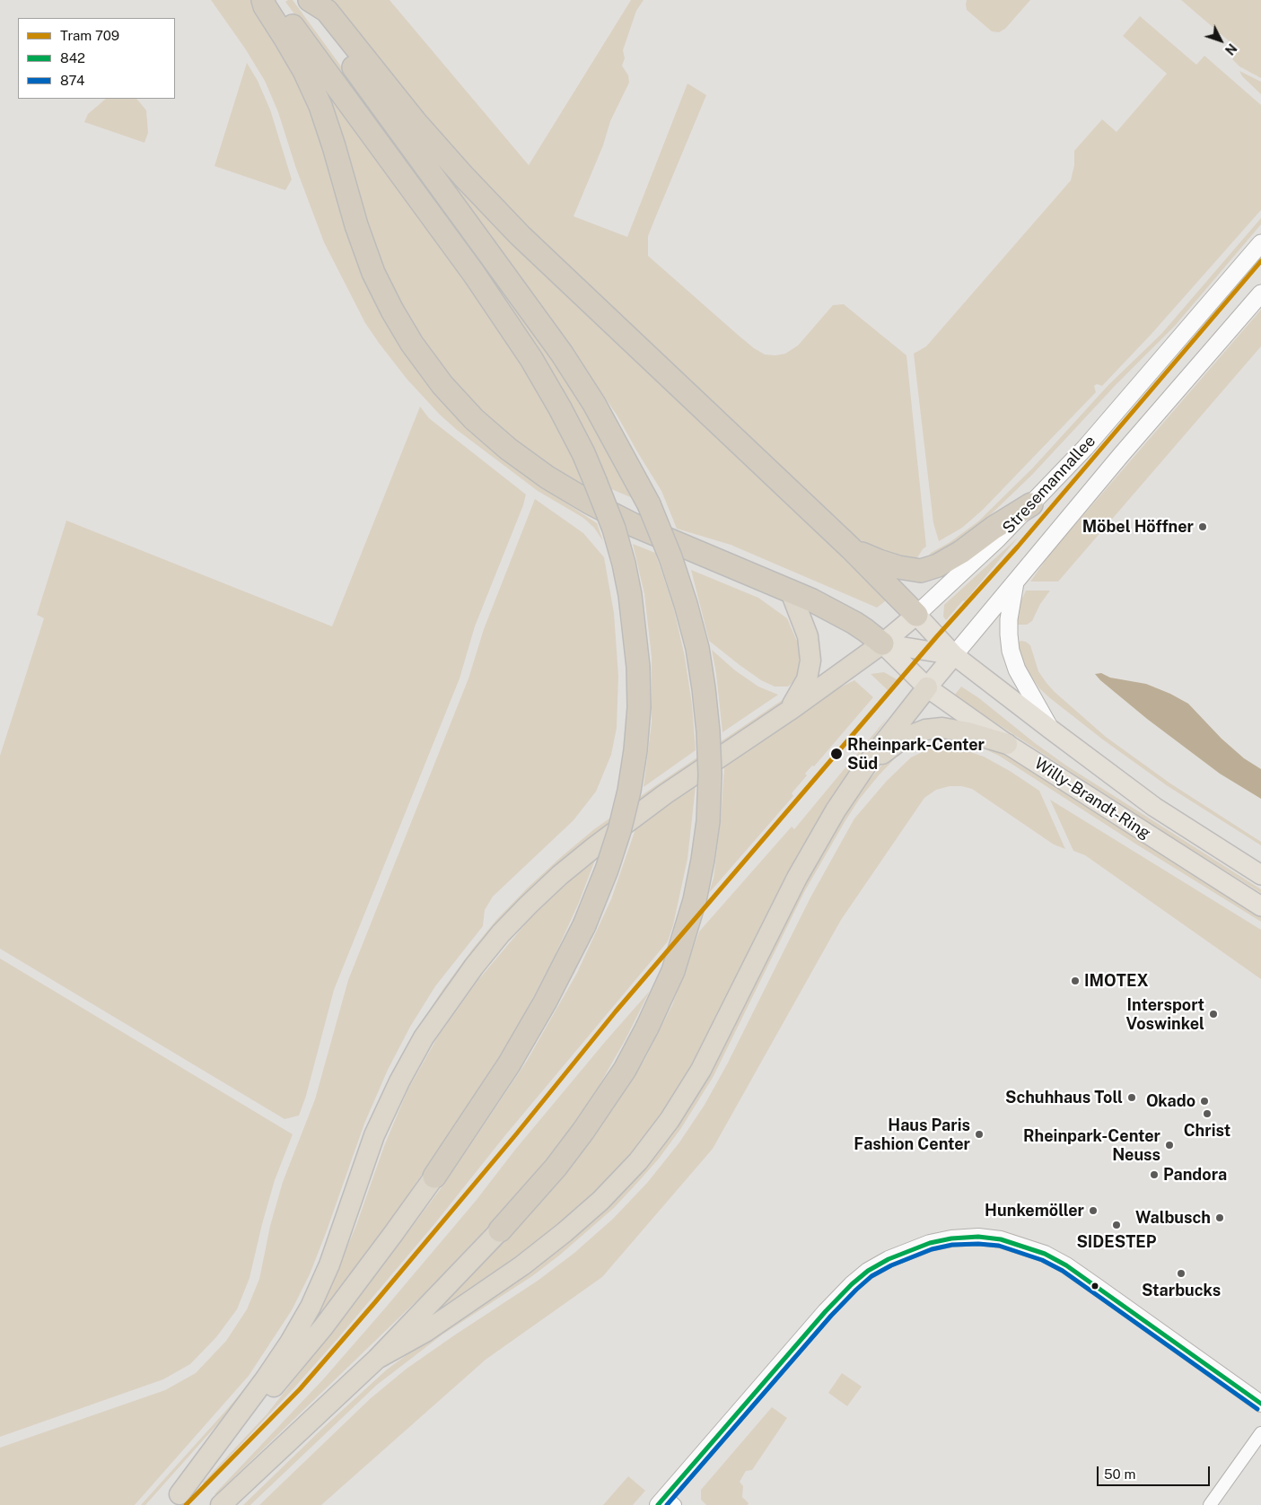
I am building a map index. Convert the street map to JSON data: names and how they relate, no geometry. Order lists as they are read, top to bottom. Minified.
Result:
{"streets":{"main road":["Stresemannallee","Willy-Brandt-Ring"]},"crossings":[["Stresemannallee","Willy-Brandt-Ring"]],"places":["Möbel Höffner","Rheinpark-Center Süd","IMOTEX","Intersport Voswinkel","Schuhhaus Toll","Okado","Christ","Haus Paris Fashion Center","Rheinpark-Center Neuss","Pandora","Hunkemöller","Walbusch","SIDESTEP","Starbucks"],"lines":["tram line 709","transit line 842","transit line 874"],"legend":["Tram 709","842","874"],"scale_bar":"50 m","north":"bottom right"}
